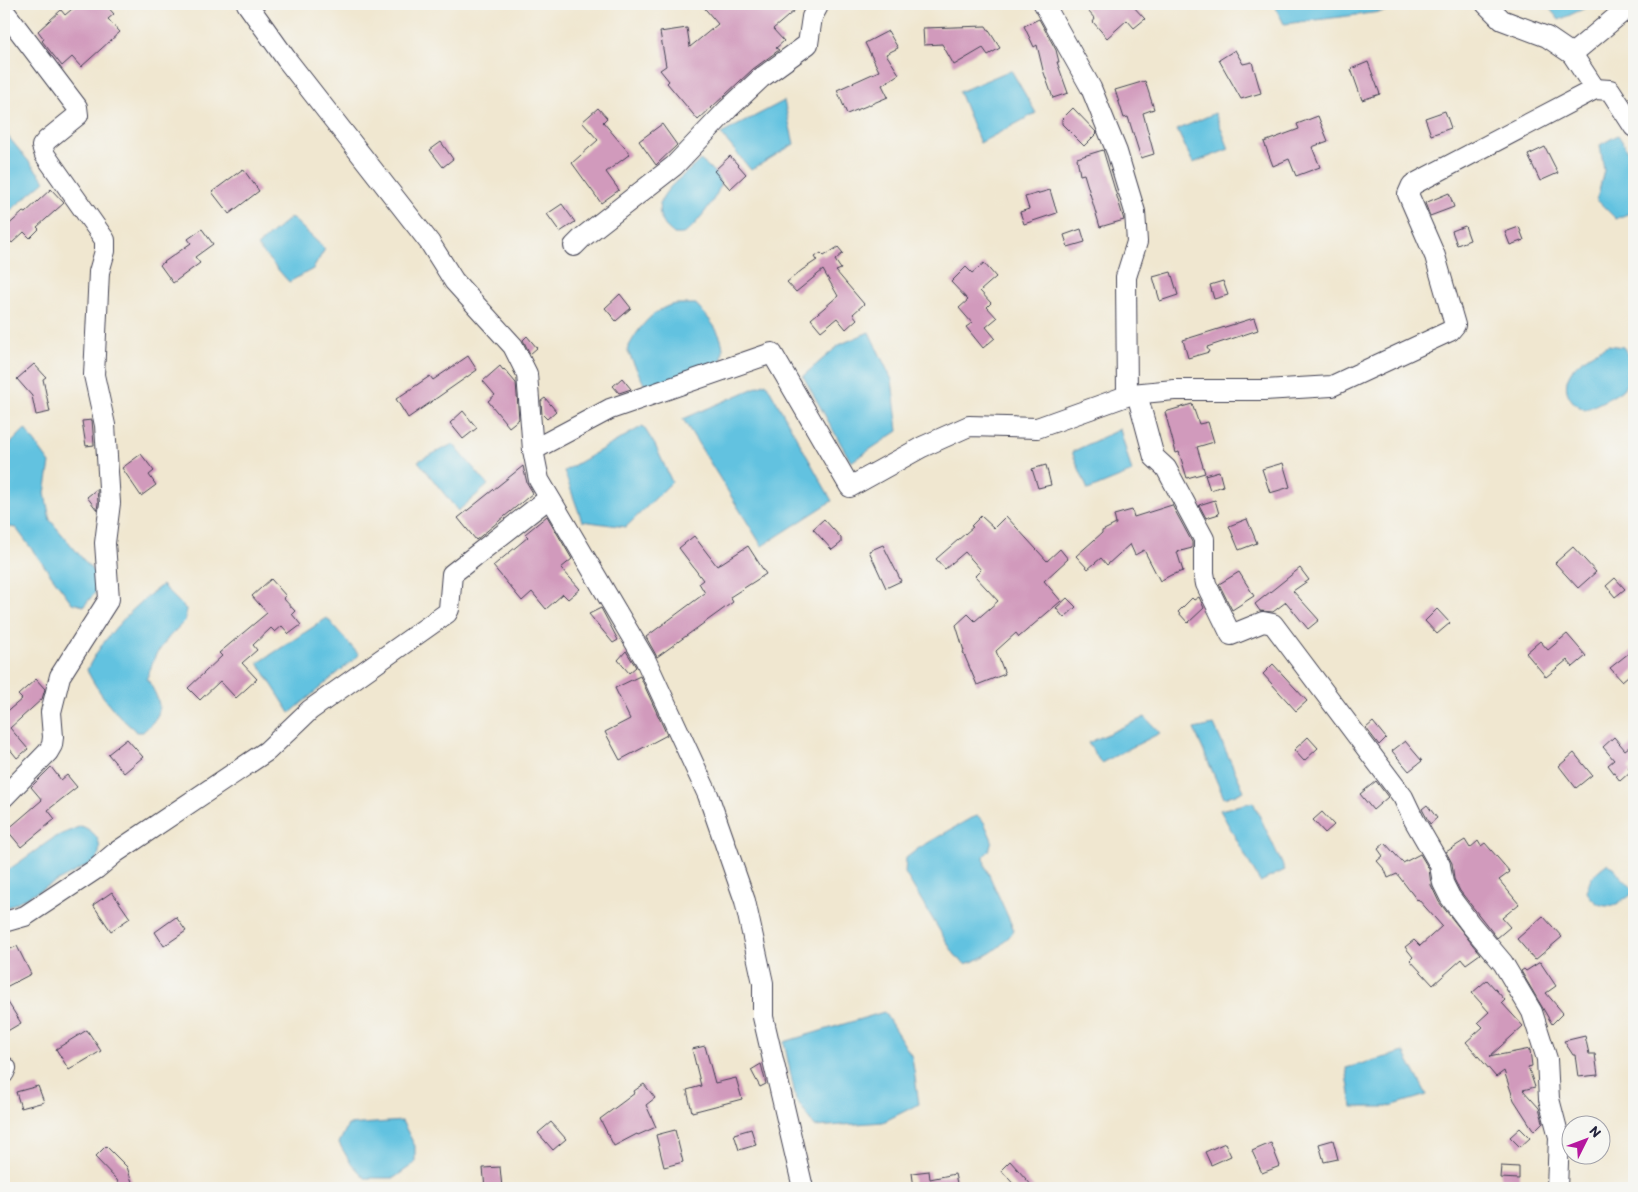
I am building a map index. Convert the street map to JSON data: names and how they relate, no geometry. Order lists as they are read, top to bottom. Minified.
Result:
{"north":"top right"}
